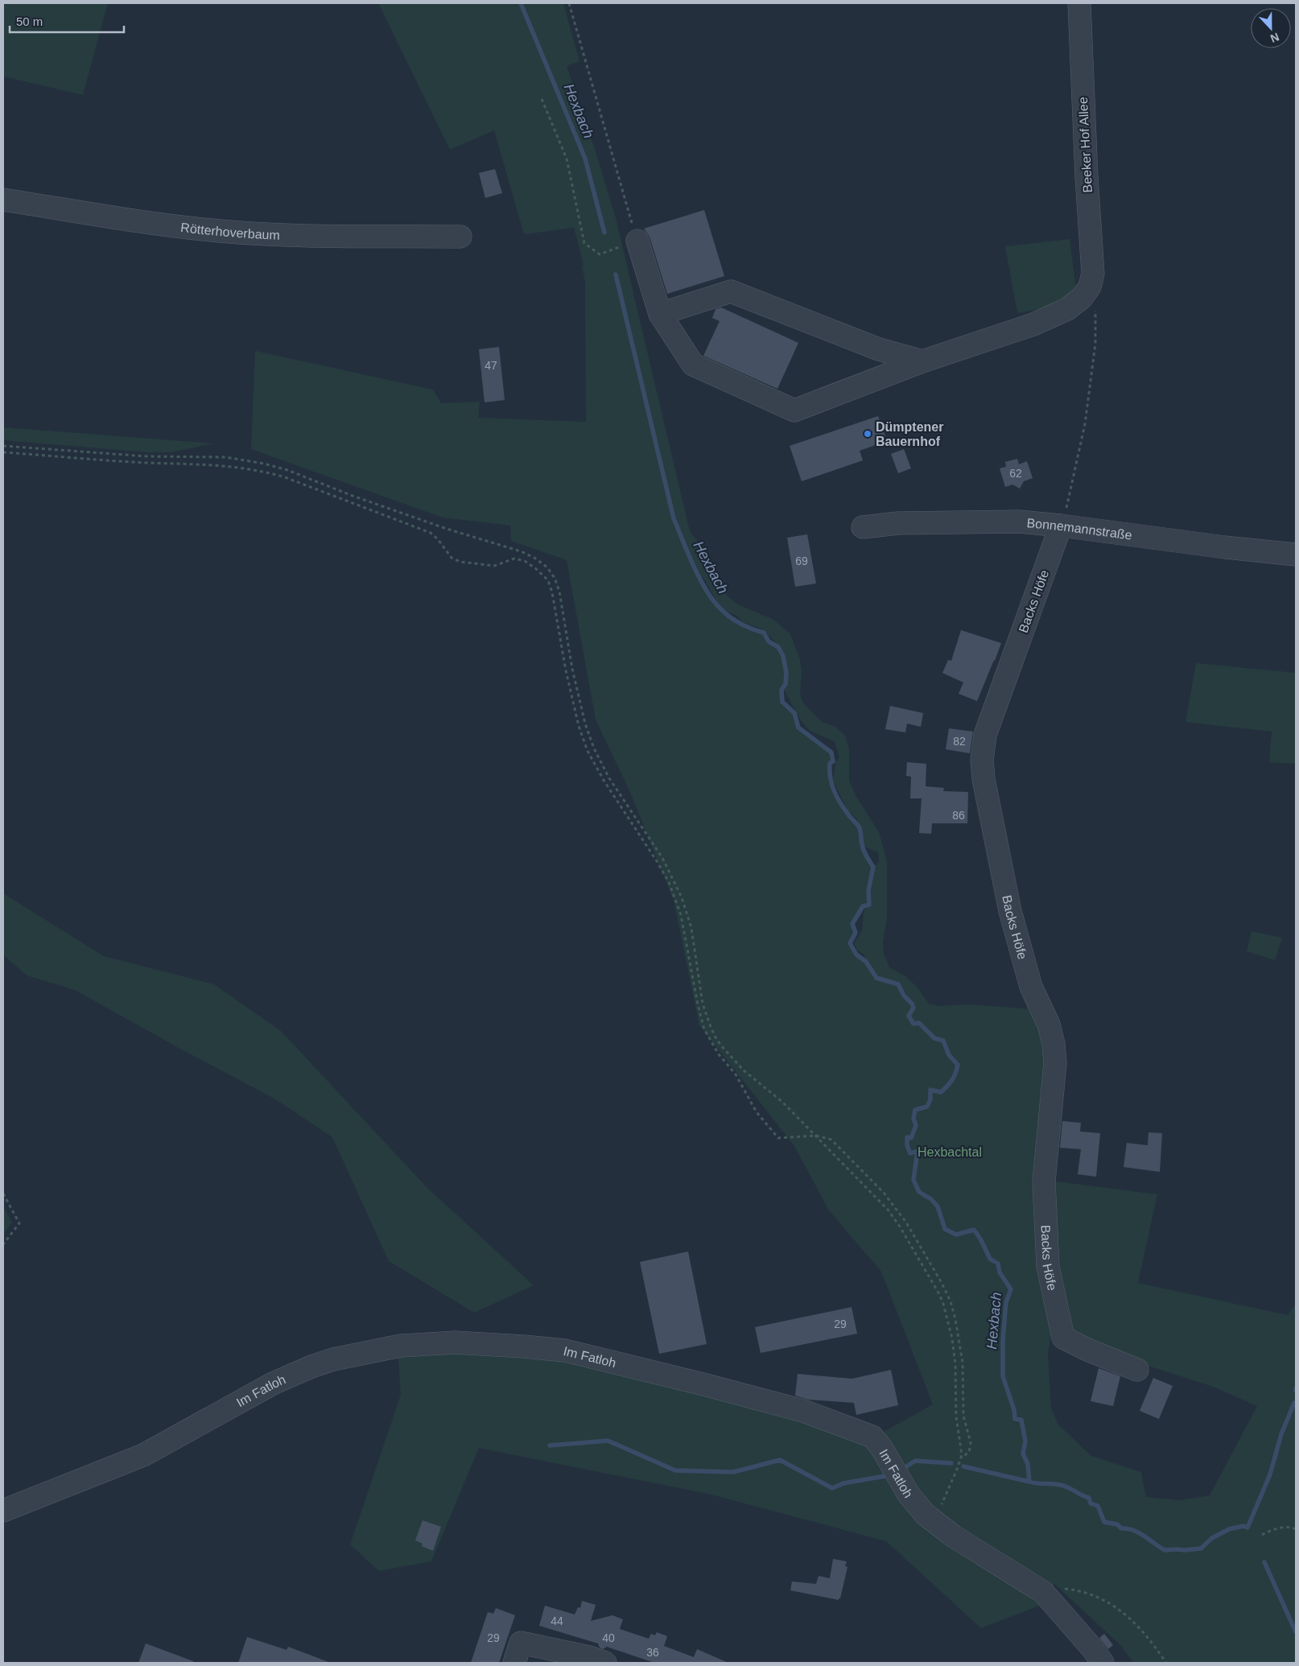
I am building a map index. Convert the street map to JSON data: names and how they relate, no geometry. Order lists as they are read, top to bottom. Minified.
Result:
{"streets":{"street":["Beeker Hof Allee","Rötterhoverbaum","Bonnemannstraße","Backs Höfe","Im Fatloh"]},"crossings":[["Bonnemannstraße","Backs Höfe"]],"water":["Hexbach"],"parks":["Hexbachtal"],"places":["Dümptener Bauernhof"],"house_numbers":["47","62","69","82","86","29","44","29","40","36"],"scale_bar":"50 m","north":"bottom"}
